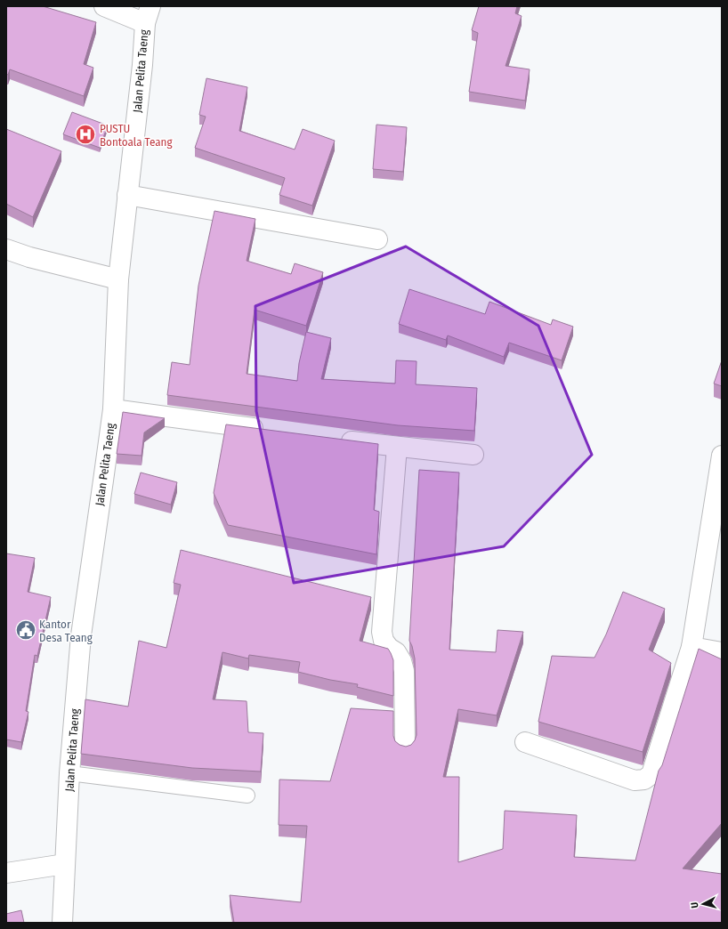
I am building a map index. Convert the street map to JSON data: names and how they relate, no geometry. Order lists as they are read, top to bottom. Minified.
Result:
{"streets":{"street":["Jalan Pelita Taeng"]},"places":{"hospital":["PUSTU Bontoala Teang"],"public building":["Kantor Desa Teang"]},"north":"left"}
